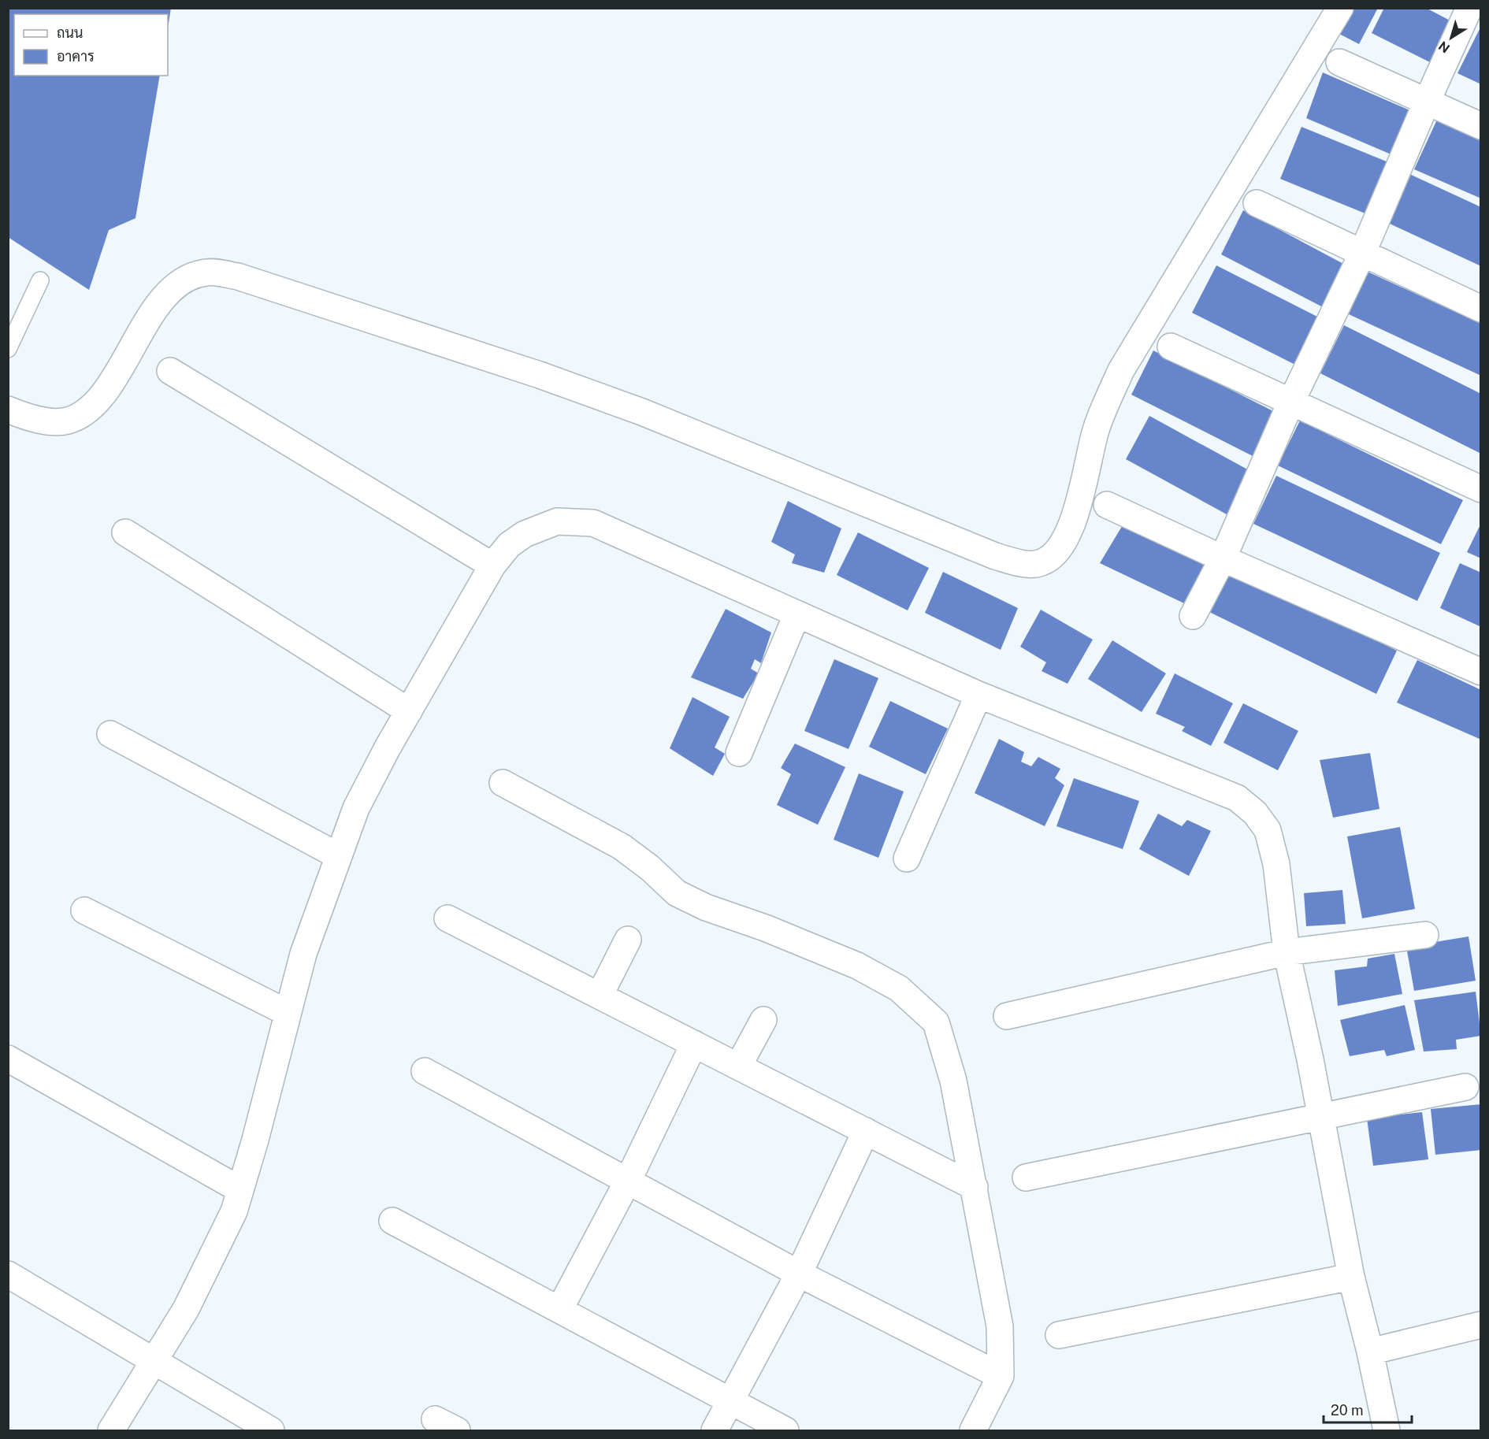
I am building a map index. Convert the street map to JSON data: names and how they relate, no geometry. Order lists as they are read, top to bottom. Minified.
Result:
{"legend":["ถนน","อาคาร"],"scale_bar":"20 m","north":"bottom left"}
